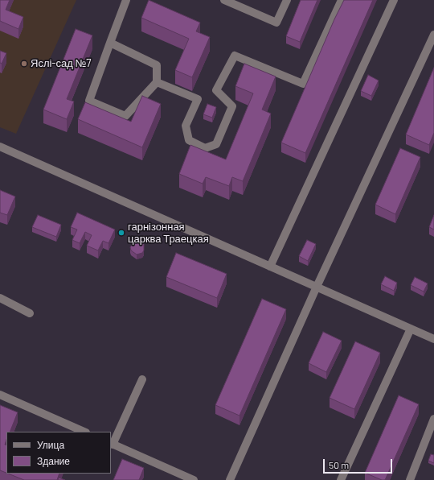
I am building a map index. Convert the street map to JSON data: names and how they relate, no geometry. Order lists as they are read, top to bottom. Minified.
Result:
{"places":["Яслі-сад №7","гарнізонная царква Траецкая"],"legend":["Улица","Здание"],"scale_bar":"50 m"}
